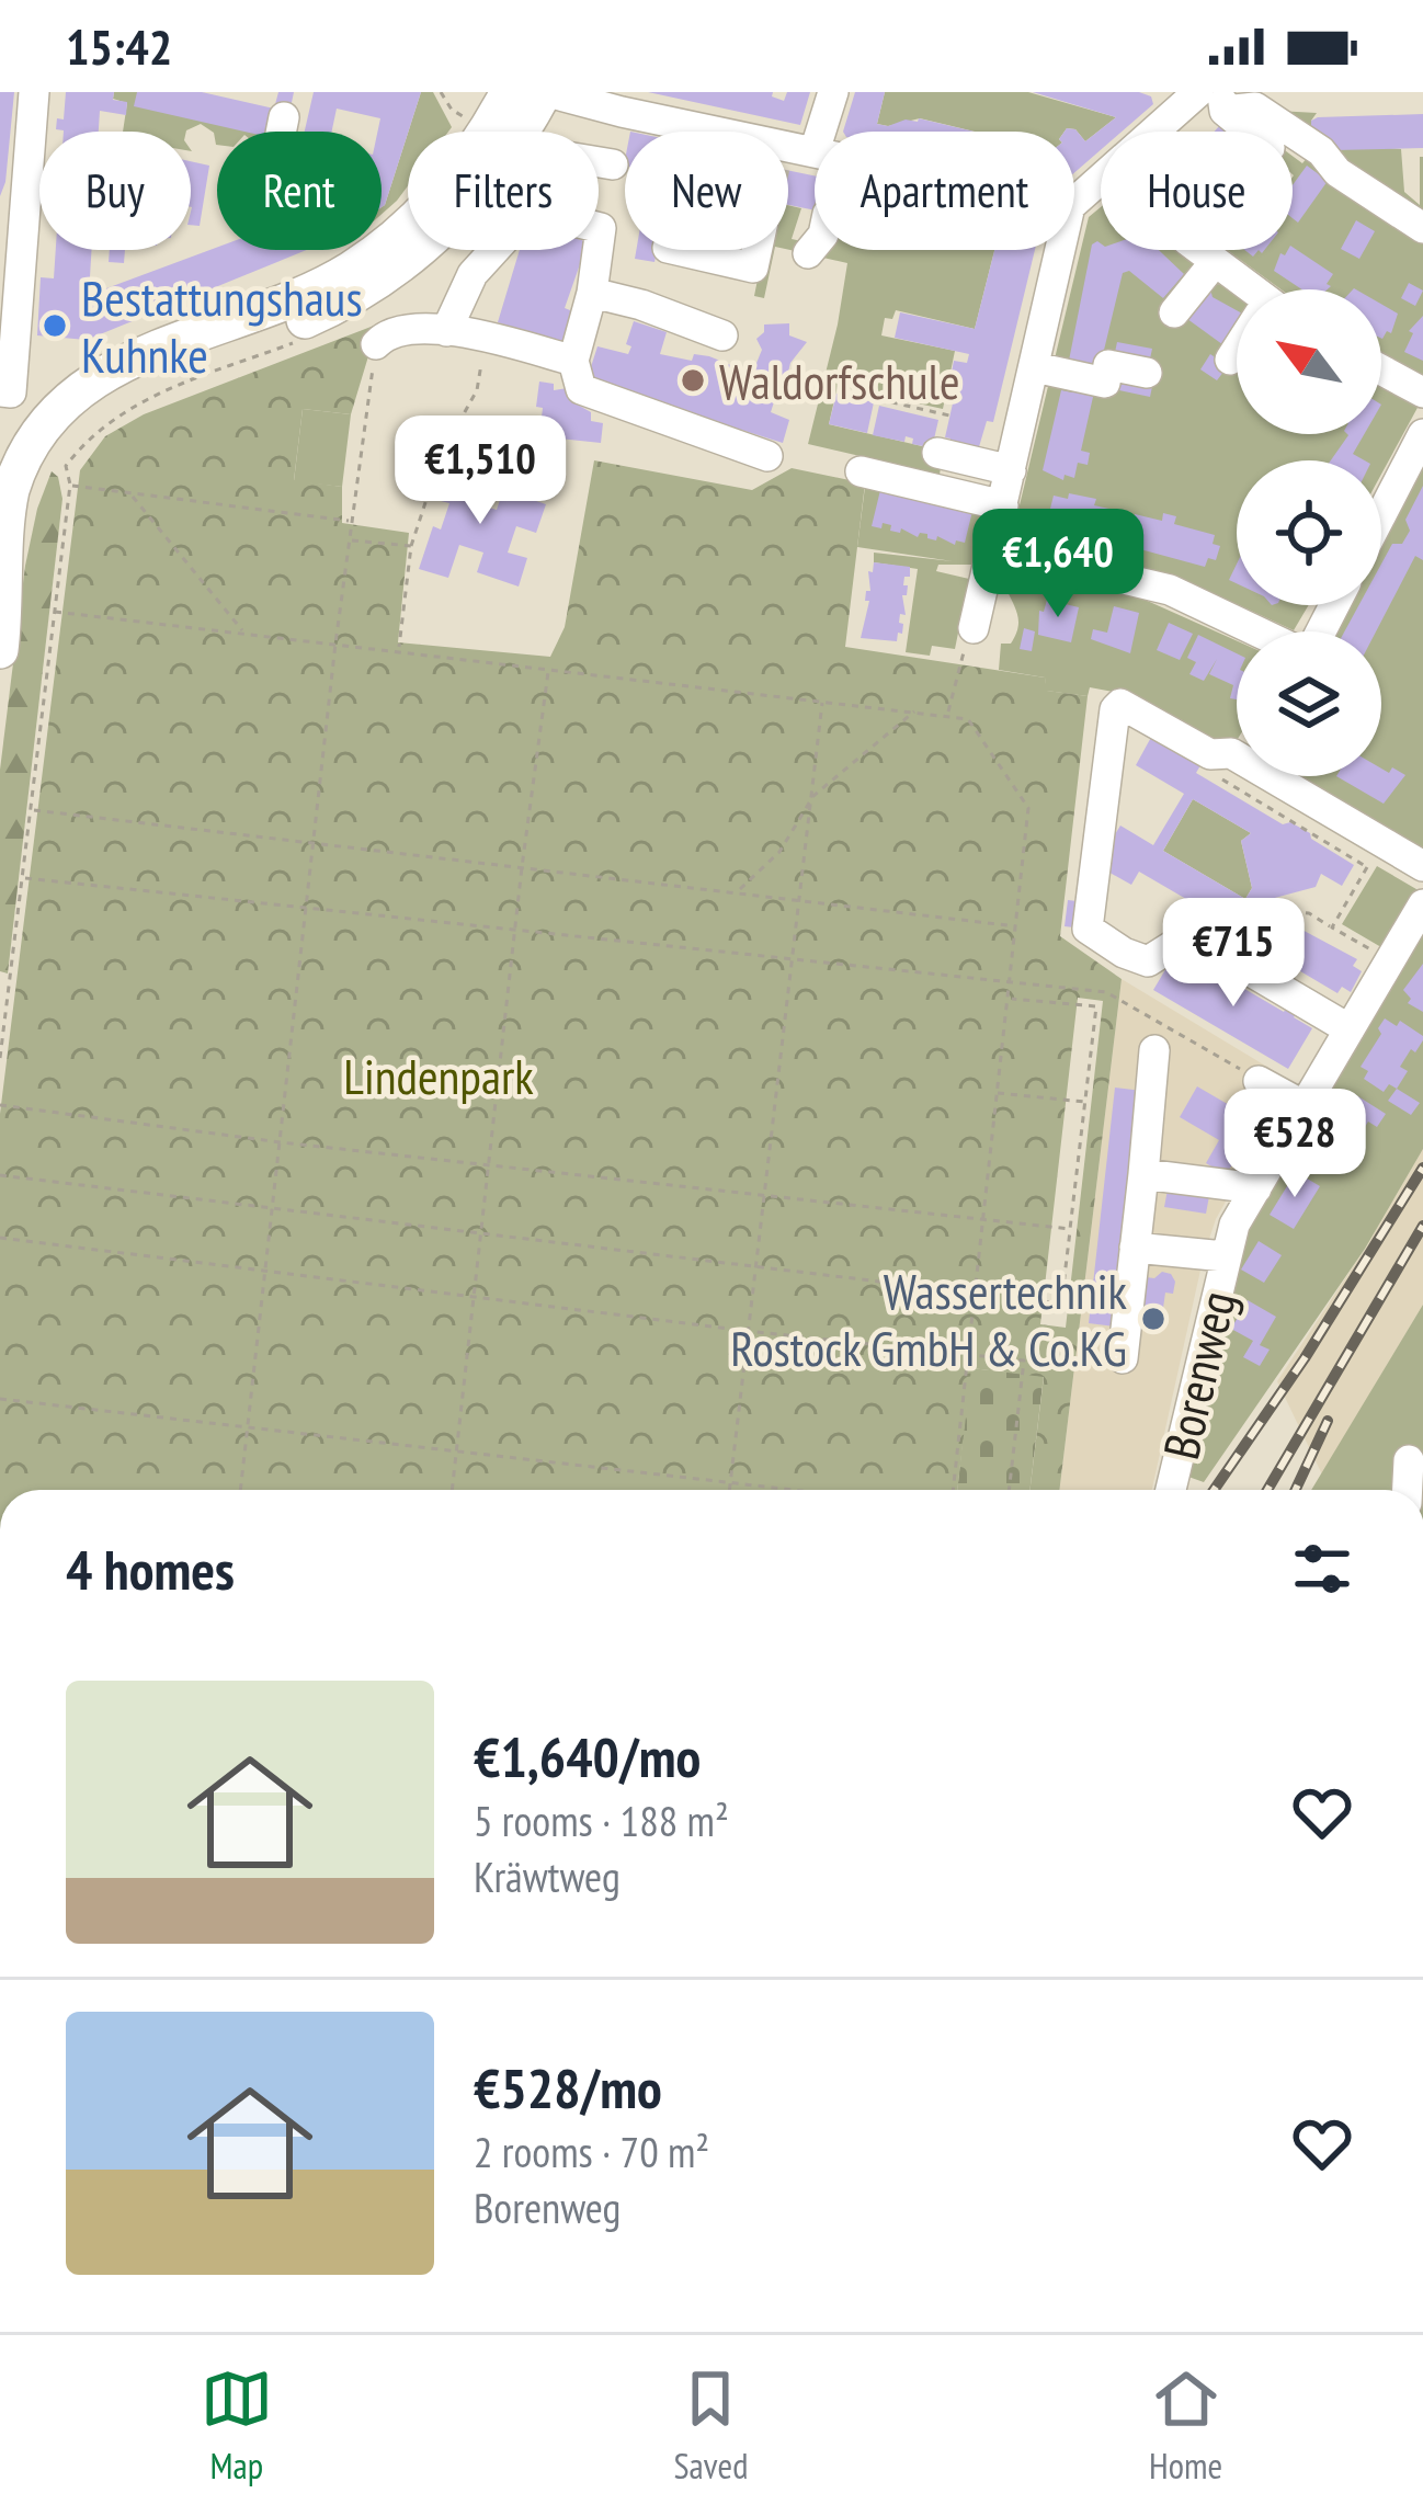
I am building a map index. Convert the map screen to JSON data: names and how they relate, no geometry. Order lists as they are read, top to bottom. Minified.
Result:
{"streets":{"street":["Borenweg"]},"parks":["Lindenpark"],"places":["Bestattungshaus Kuhnke","Waldorfschule","Wassertechnik Rostock GmbH & Co.KG"],"north":"top left","page":{"status":"15:42","chip":["Buy","Rent","Filters","New","Apartment","House"],"price":["€1,510","€1,640","€715","€528"],"heading":"4 homes","list":[{"name":"€1,640/mo","note":"5 rooms · 188 m² · Kräwtweg"},{"name":"€528/mo","note":"2 rooms · 70 m² · Borenweg"}],"tabs":["Map","Saved","Home"]}}
